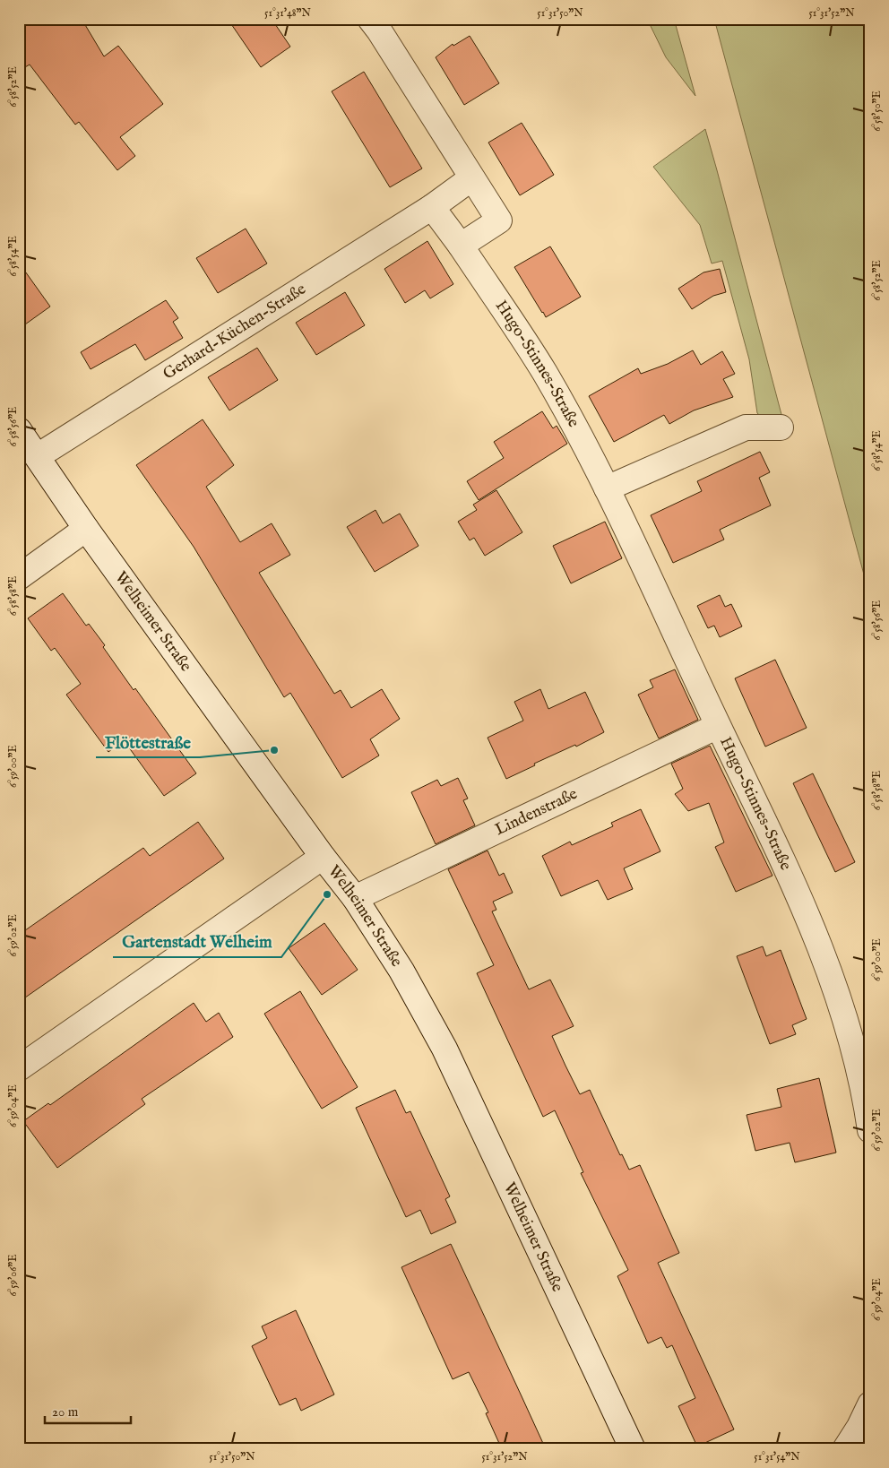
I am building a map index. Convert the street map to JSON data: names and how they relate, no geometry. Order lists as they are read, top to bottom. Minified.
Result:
{"streets":{"street":["Gerhard-Küchen-Straße","Hugo-Stinnes-Straße","Welheimer Straße","Lindenstraße"]},"crossings":[["Gerhard-Küchen-Straße","Hugo-Stinnes-Straße"],["Gerhard-Küchen-Straße","Welheimer Straße"],["Hugo-Stinnes-Straße","Lindenstraße"],["Welheimer Straße","Lindenstraße"]],"places":["Flöttestraße","Gartenstadt Welheim"],"scale_bar":"20 m","coordinates":["51°31'48\"N","51°31'50\"N","51°31'52\"N","6°58'52\"E","6°58'50\"E","6°58'54\"E","6°58'56\"E","6°58'58\"E","6°59'00\"E","6°59'02\"E","6°59'04\"E","6°59'06\"E","51°31'54\"N"]}
